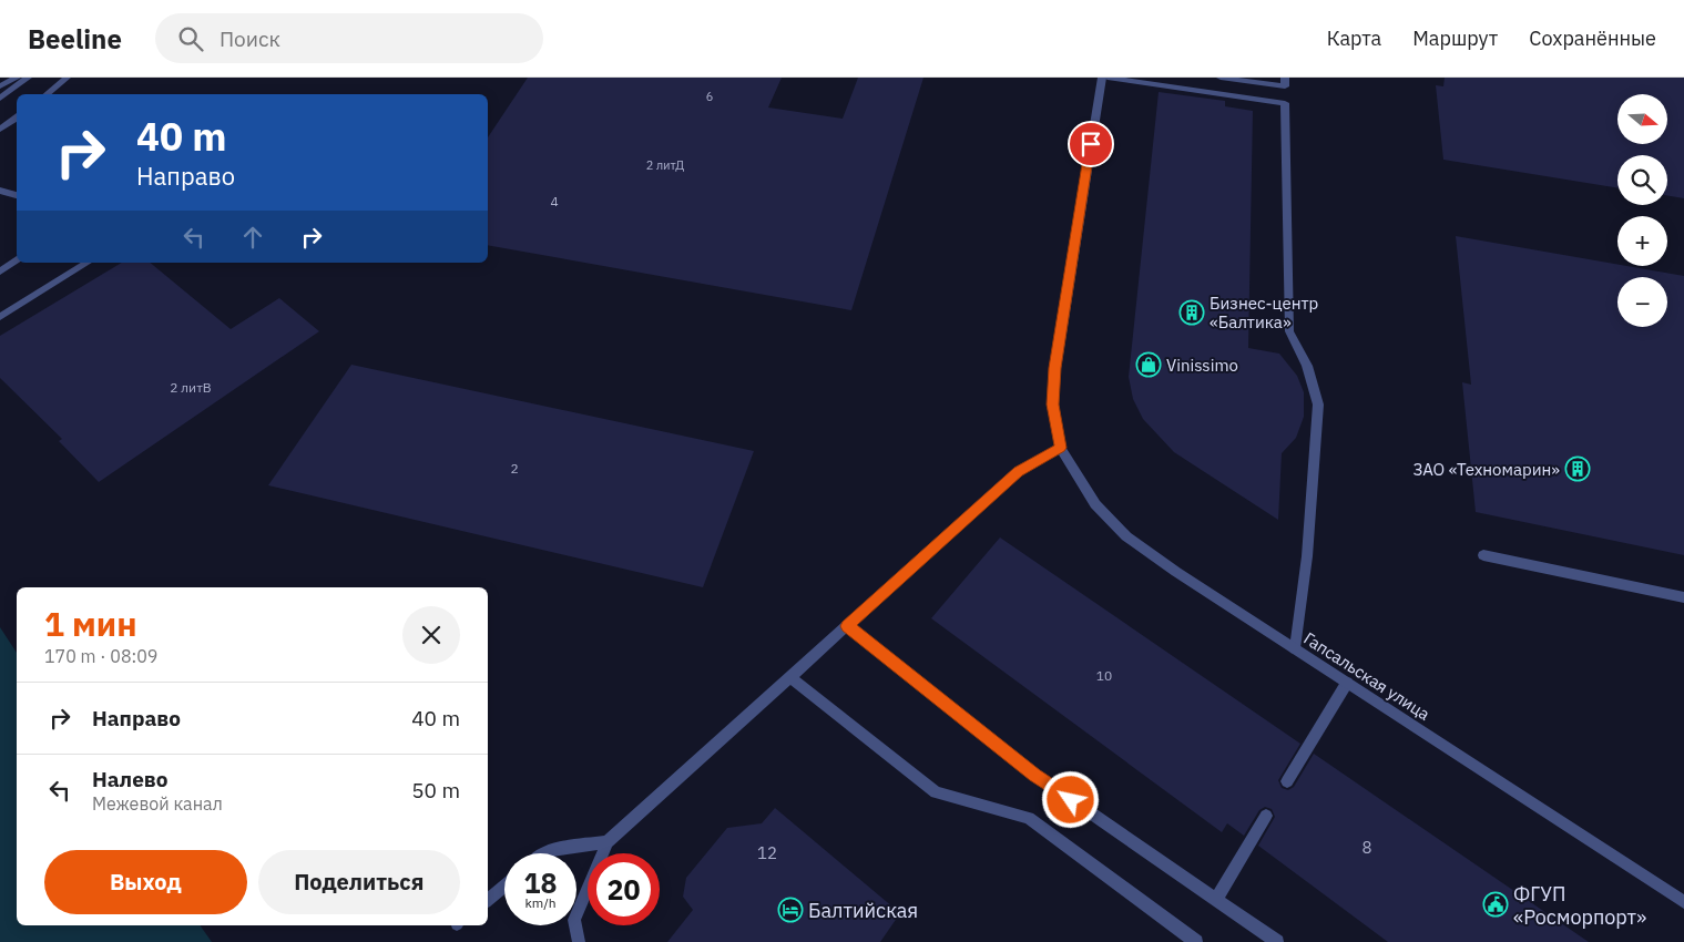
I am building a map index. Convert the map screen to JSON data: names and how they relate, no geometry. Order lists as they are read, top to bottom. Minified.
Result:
{"streets":{"street":["Гапсальская улица"]},"places":{"building":["Бизнес-центр «Балтика»","ЗАО «Техномарин»"],"shop":["Vinissimo"],"public building":["ФГУП «Росморпорт»"],"hotel":["Балтийская"]},"house_numbers":["6","2 литД","4","2 литВ","2","10","8","12"],"north":"right","page":{"header":"Beeline","search":"Поиск","nav":["Карта","Маршрут","Сохранённые"],"map_buttons":["+","−"],"turn":["40 m","Направо"],"heading":["1 мин","170 m · 08:09"],"list":[{"name":"Направо","value":"40 m"},{"name":"Налево","note":"Межевой канал","value":"50 m"}],"buttons":["Выход","Поделиться"],"speed":"18 km/h","limit":"20"}}
